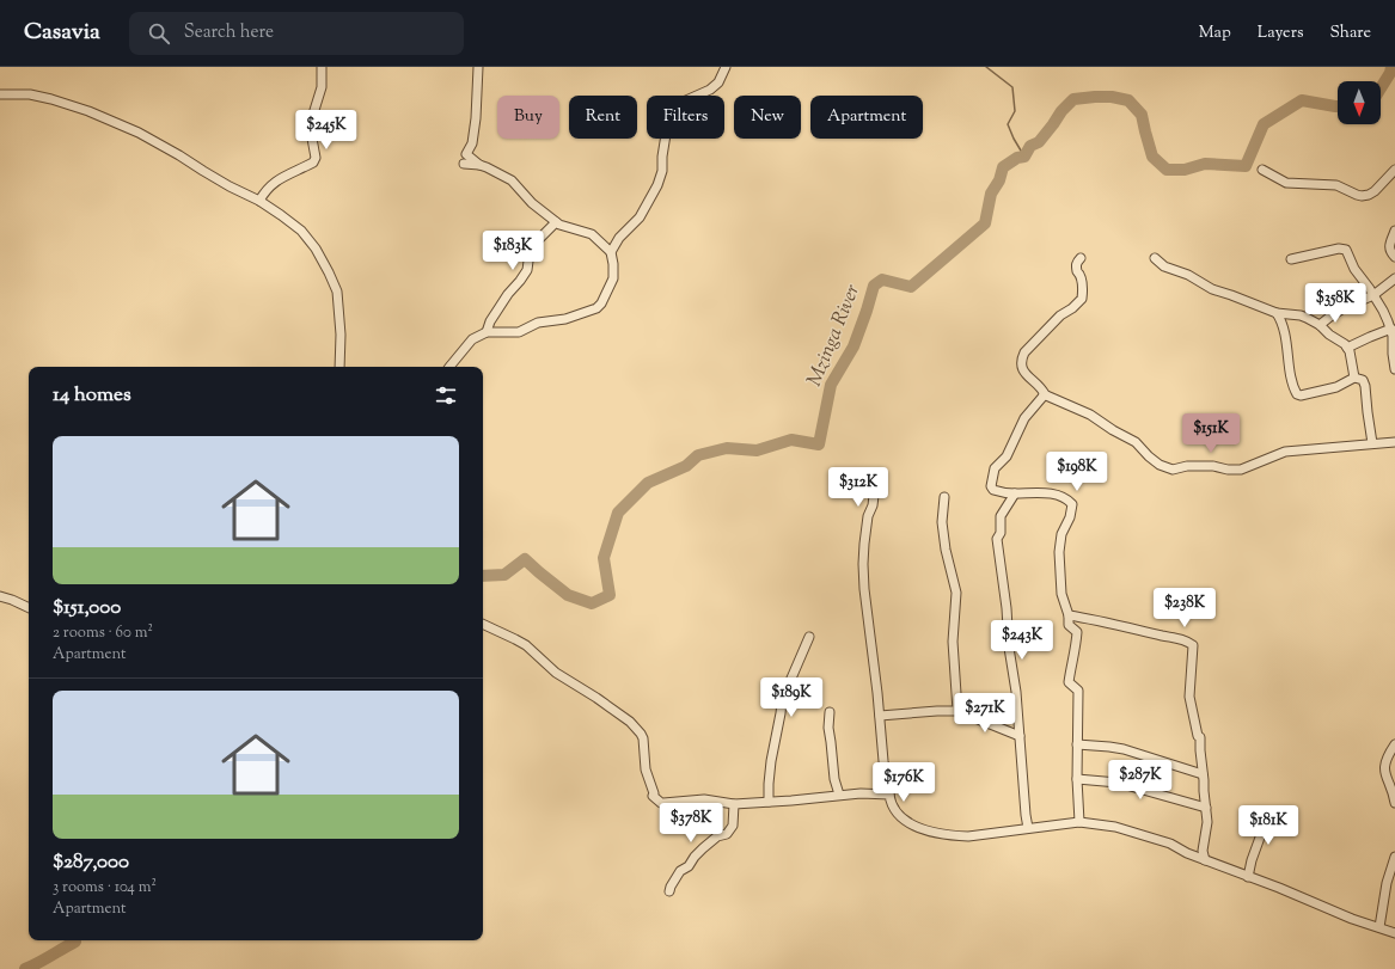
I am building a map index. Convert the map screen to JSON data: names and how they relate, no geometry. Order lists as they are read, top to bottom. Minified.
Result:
{"water":["Mzinga River"],"north":"bottom","page":{"header":"Casavia","search":"Search here","nav":["Map","Layers","Share"],"chip":["Buy","Rent","Filters","New","Apartment"],"price":["$245K","$183K","$358K","$151K","$198K","$312K","$238K","$243K","$189K","$271K","$287K","$176K","$378K","$181K"],"heading":"14 homes","list":[{"name":"$151,000","note":"2 rooms · 60 m² · Apartment"},{"name":"$287,000","note":"3 rooms · 104 m² · Apartment"}]}}
